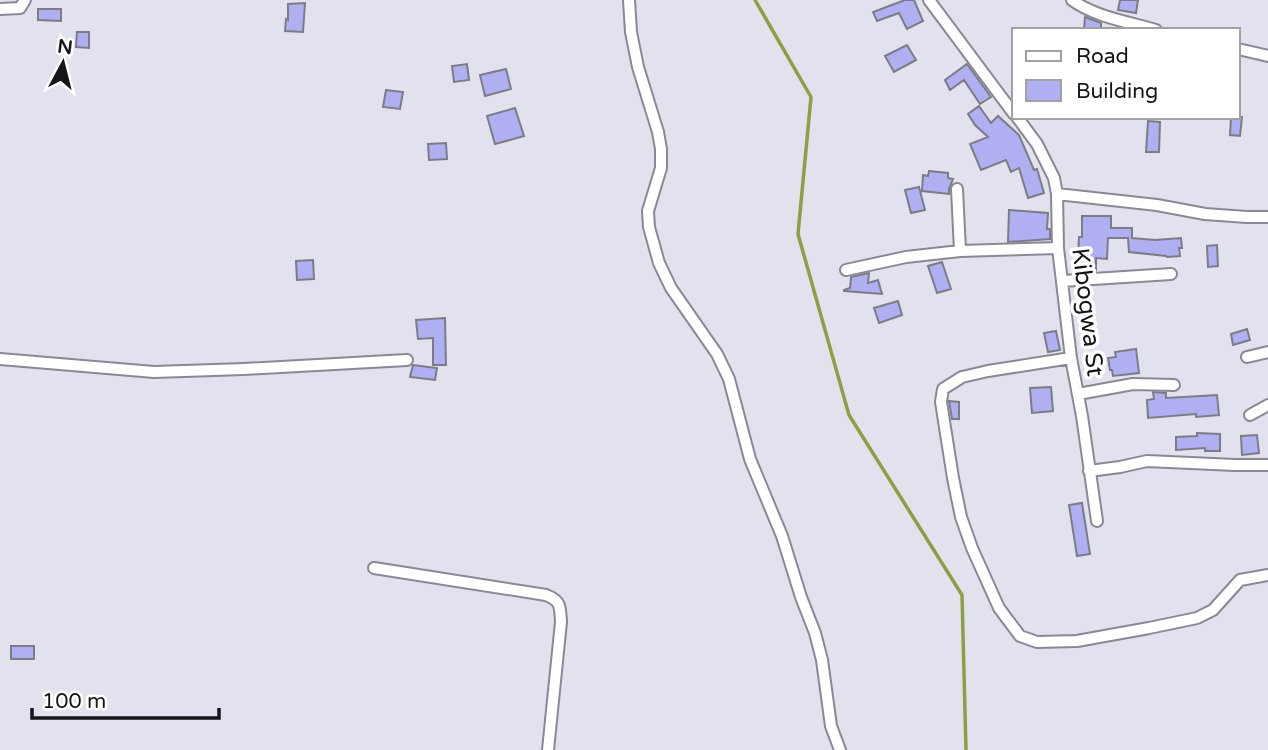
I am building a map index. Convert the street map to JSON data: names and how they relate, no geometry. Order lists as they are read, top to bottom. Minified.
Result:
{"streets":{"street":["Kibogwa St"]},"legend":["Road","Building"],"scale_bar":"100 m","north":"top"}
